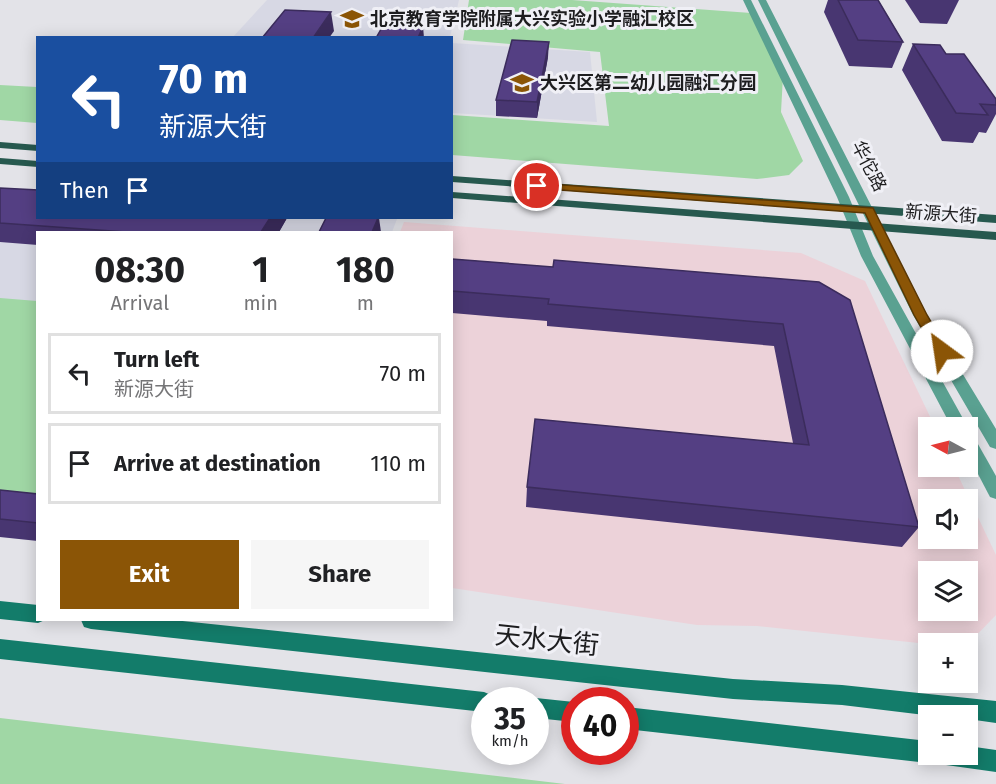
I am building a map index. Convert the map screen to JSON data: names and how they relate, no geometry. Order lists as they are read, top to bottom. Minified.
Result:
{"streets":{"main road":["新源大街","天水大街"],"street":["华佗路"]},"crossings":[["华佗路","新源大街"]],"places":{"school or university":["北京教育学院附属大兴实验小学融汇校区","大兴区第二幼儿园融汇分园"]},"north":"left","page":{"turn":["70 m","新源大街"],"then":"Then","eta":["08:30","Arrival","1","min","180","m"],"list":[{"name":"Turn left","note":"新源大街","value":"70 m"},{"name":"Arrive at destination","value":"110 m"}],"map_buttons":["+","−"],"buttons":["Exit","Share"],"speed":"35 km/h","limit":"40"}}
